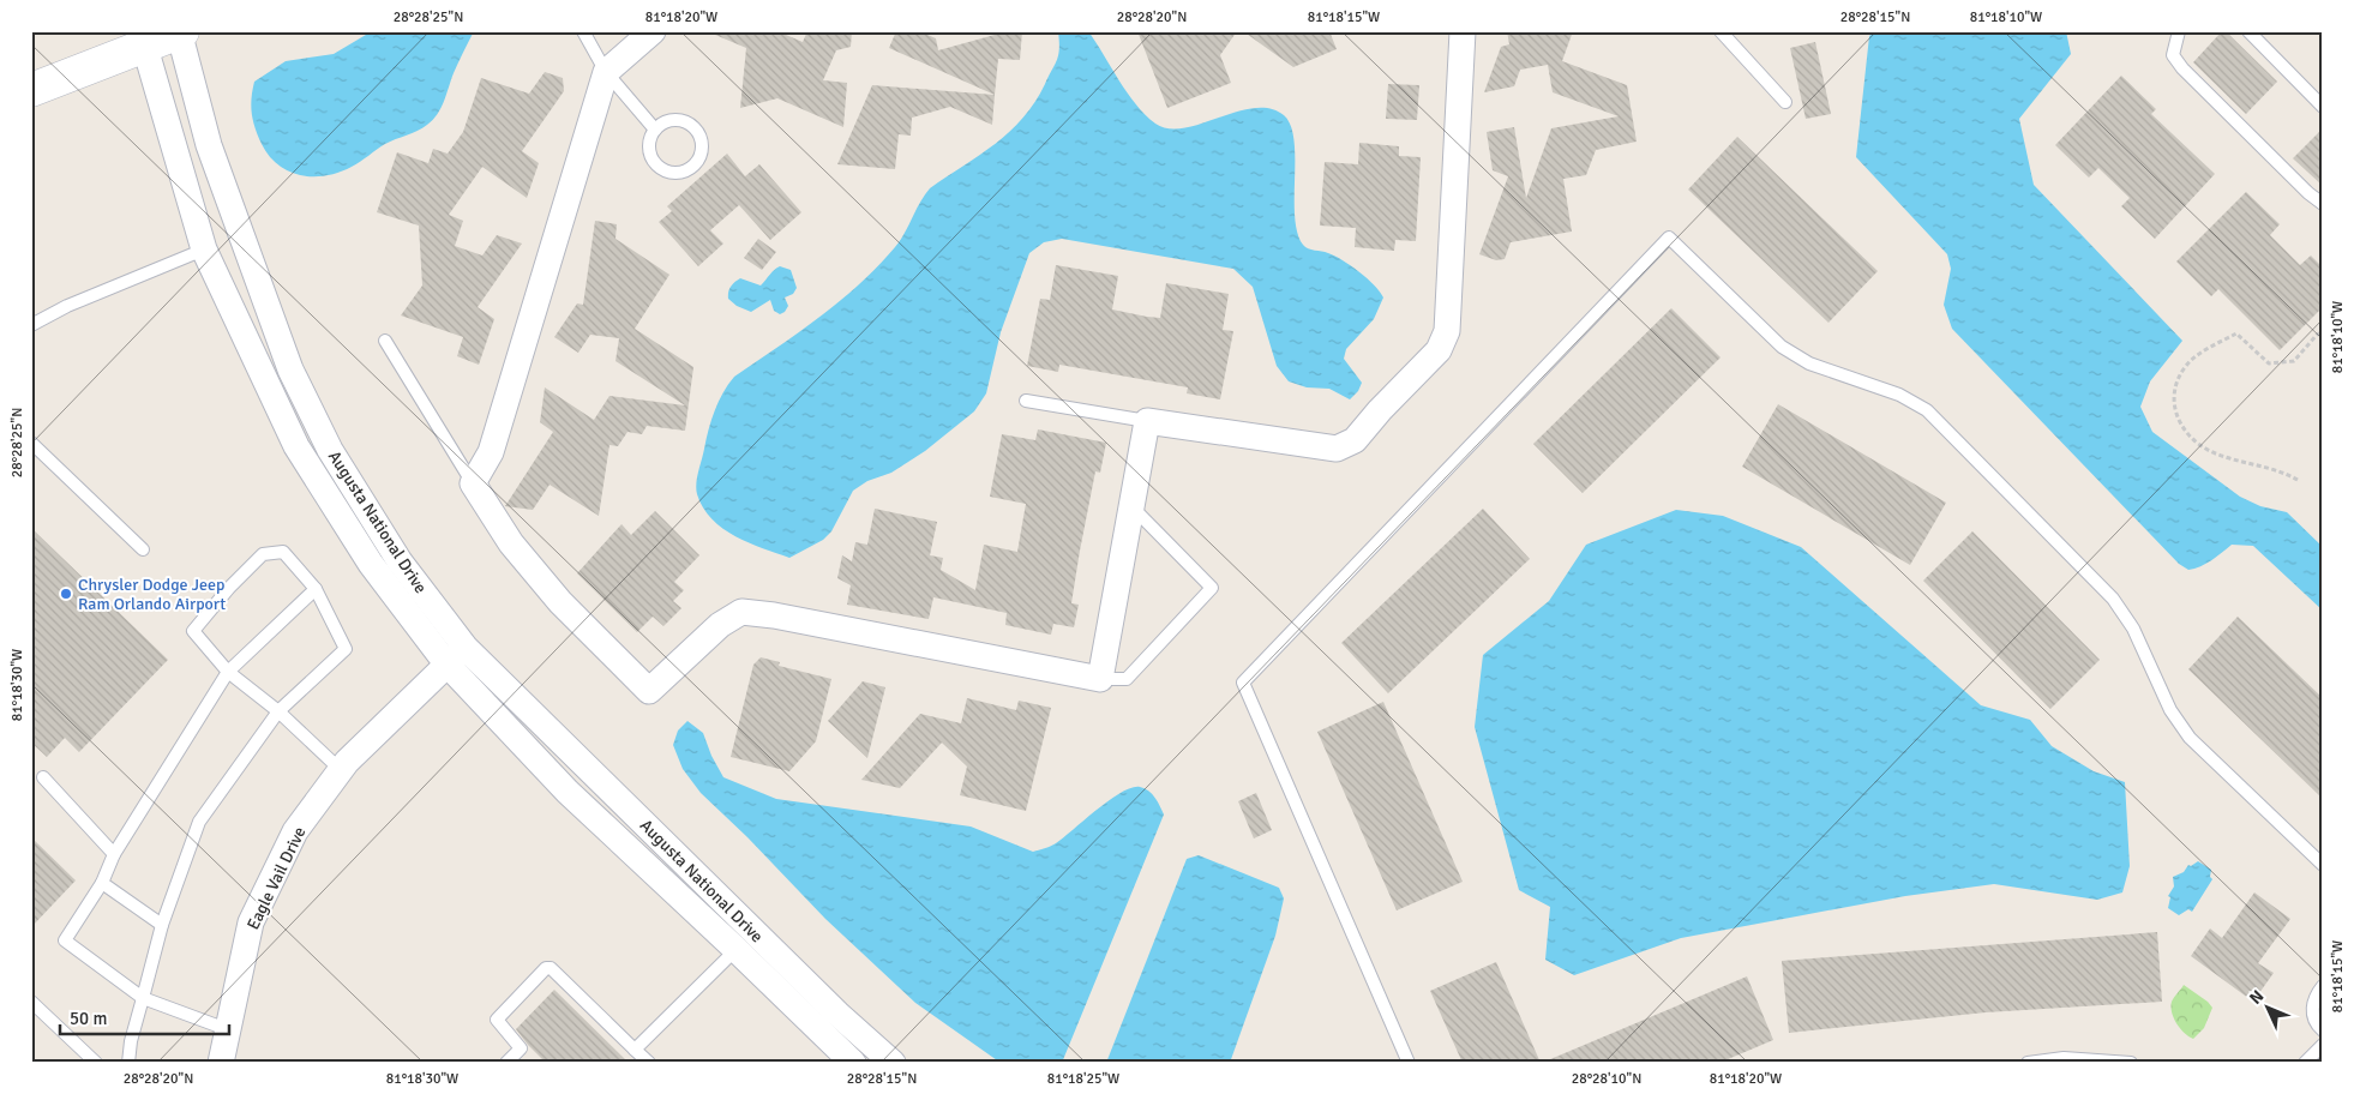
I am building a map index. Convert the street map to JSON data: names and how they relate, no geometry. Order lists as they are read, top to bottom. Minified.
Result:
{"streets":{"street":["Augusta National Drive","Eagle Vail Drive"]},"crossings":[["Augusta National Drive","Eagle Vail Drive"]],"places":["Chrysler Dodge Jeep Ram Orlando Airport"],"scale_bar":"50 m","north":"top left","coordinates":["28°28'25\"N","81°18'20\"W","28°28'20\"N","81°18'15\"W","28°28'15\"N","81°18'10\"W","81°18'30\"W","81°18'25\"W","28°28'10\"N"]}
